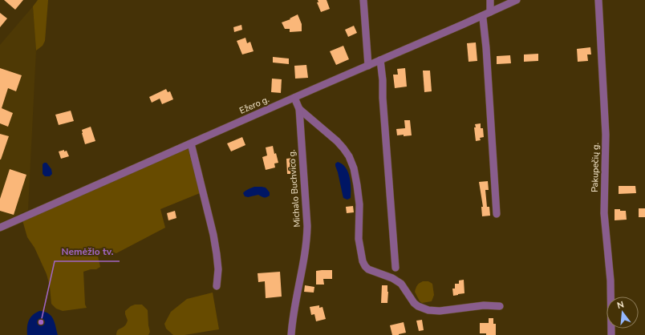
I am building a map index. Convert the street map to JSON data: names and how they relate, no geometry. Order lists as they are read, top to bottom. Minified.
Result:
{"streets":{"street":["Ežero g.","Pakupečių g.","Michalo Buchvico g."]},"crossings":[["Ežero g.","Michalo Buchvico g."]],"places":["Nemėžio tv."],"north":"top"}
